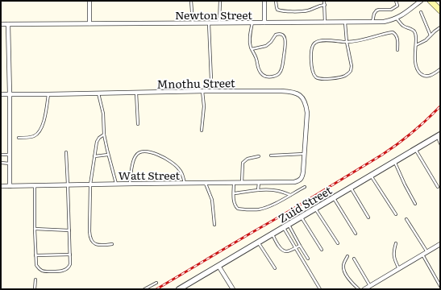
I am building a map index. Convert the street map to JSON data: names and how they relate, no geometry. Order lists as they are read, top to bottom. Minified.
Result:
{"streets":{"street":["Newton Street","Mnothu Street","Watt Street","Zuid Street"]},"crossings":[["Mnothu Street","Watt Street"]]}
